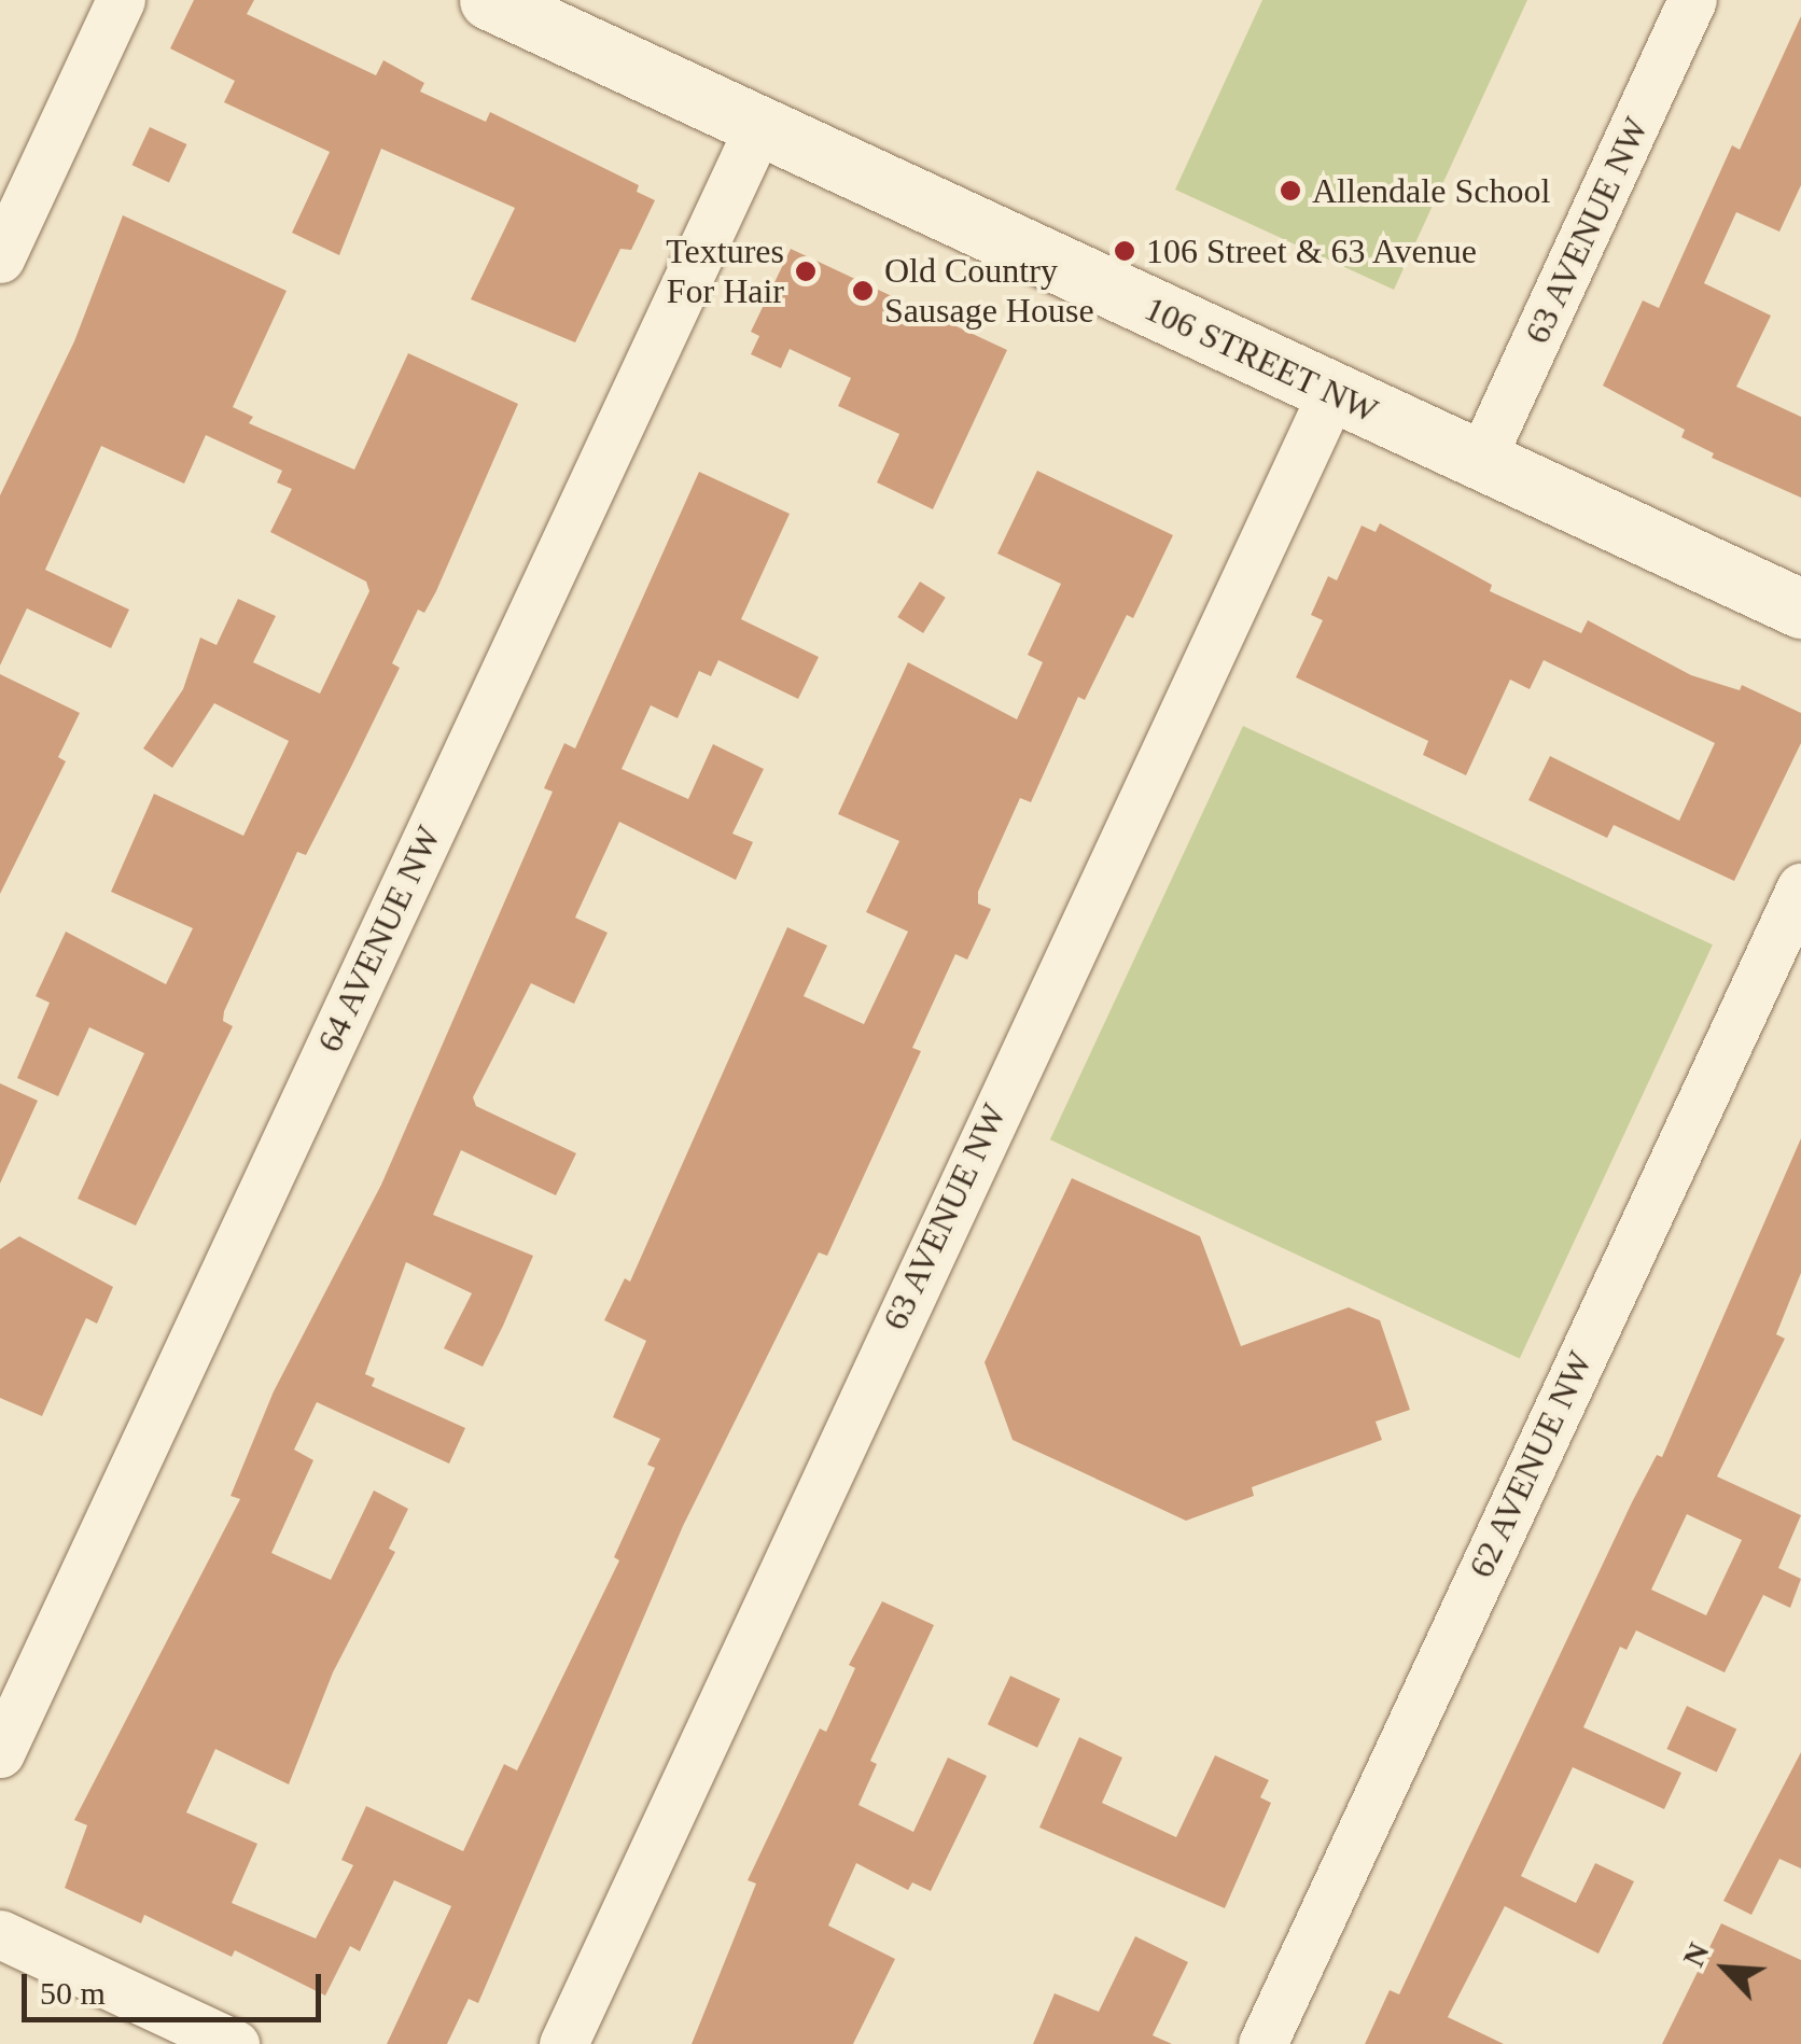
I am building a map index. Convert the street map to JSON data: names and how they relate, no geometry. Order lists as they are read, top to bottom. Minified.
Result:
{"streets":{"street":["63 AVENUE NW","106 STREET NW","64 AVENUE NW","62 AVENUE NW"]},"crossings":[["63 AVENUE NW","106 STREET NW"],["106 STREET NW","64 AVENUE NW"]],"places":["Allendale School","106 Street & 63 Avenue","Textures For Hair","Old Country Sausage House"],"scale_bar":"50 m","north":"top left"}
